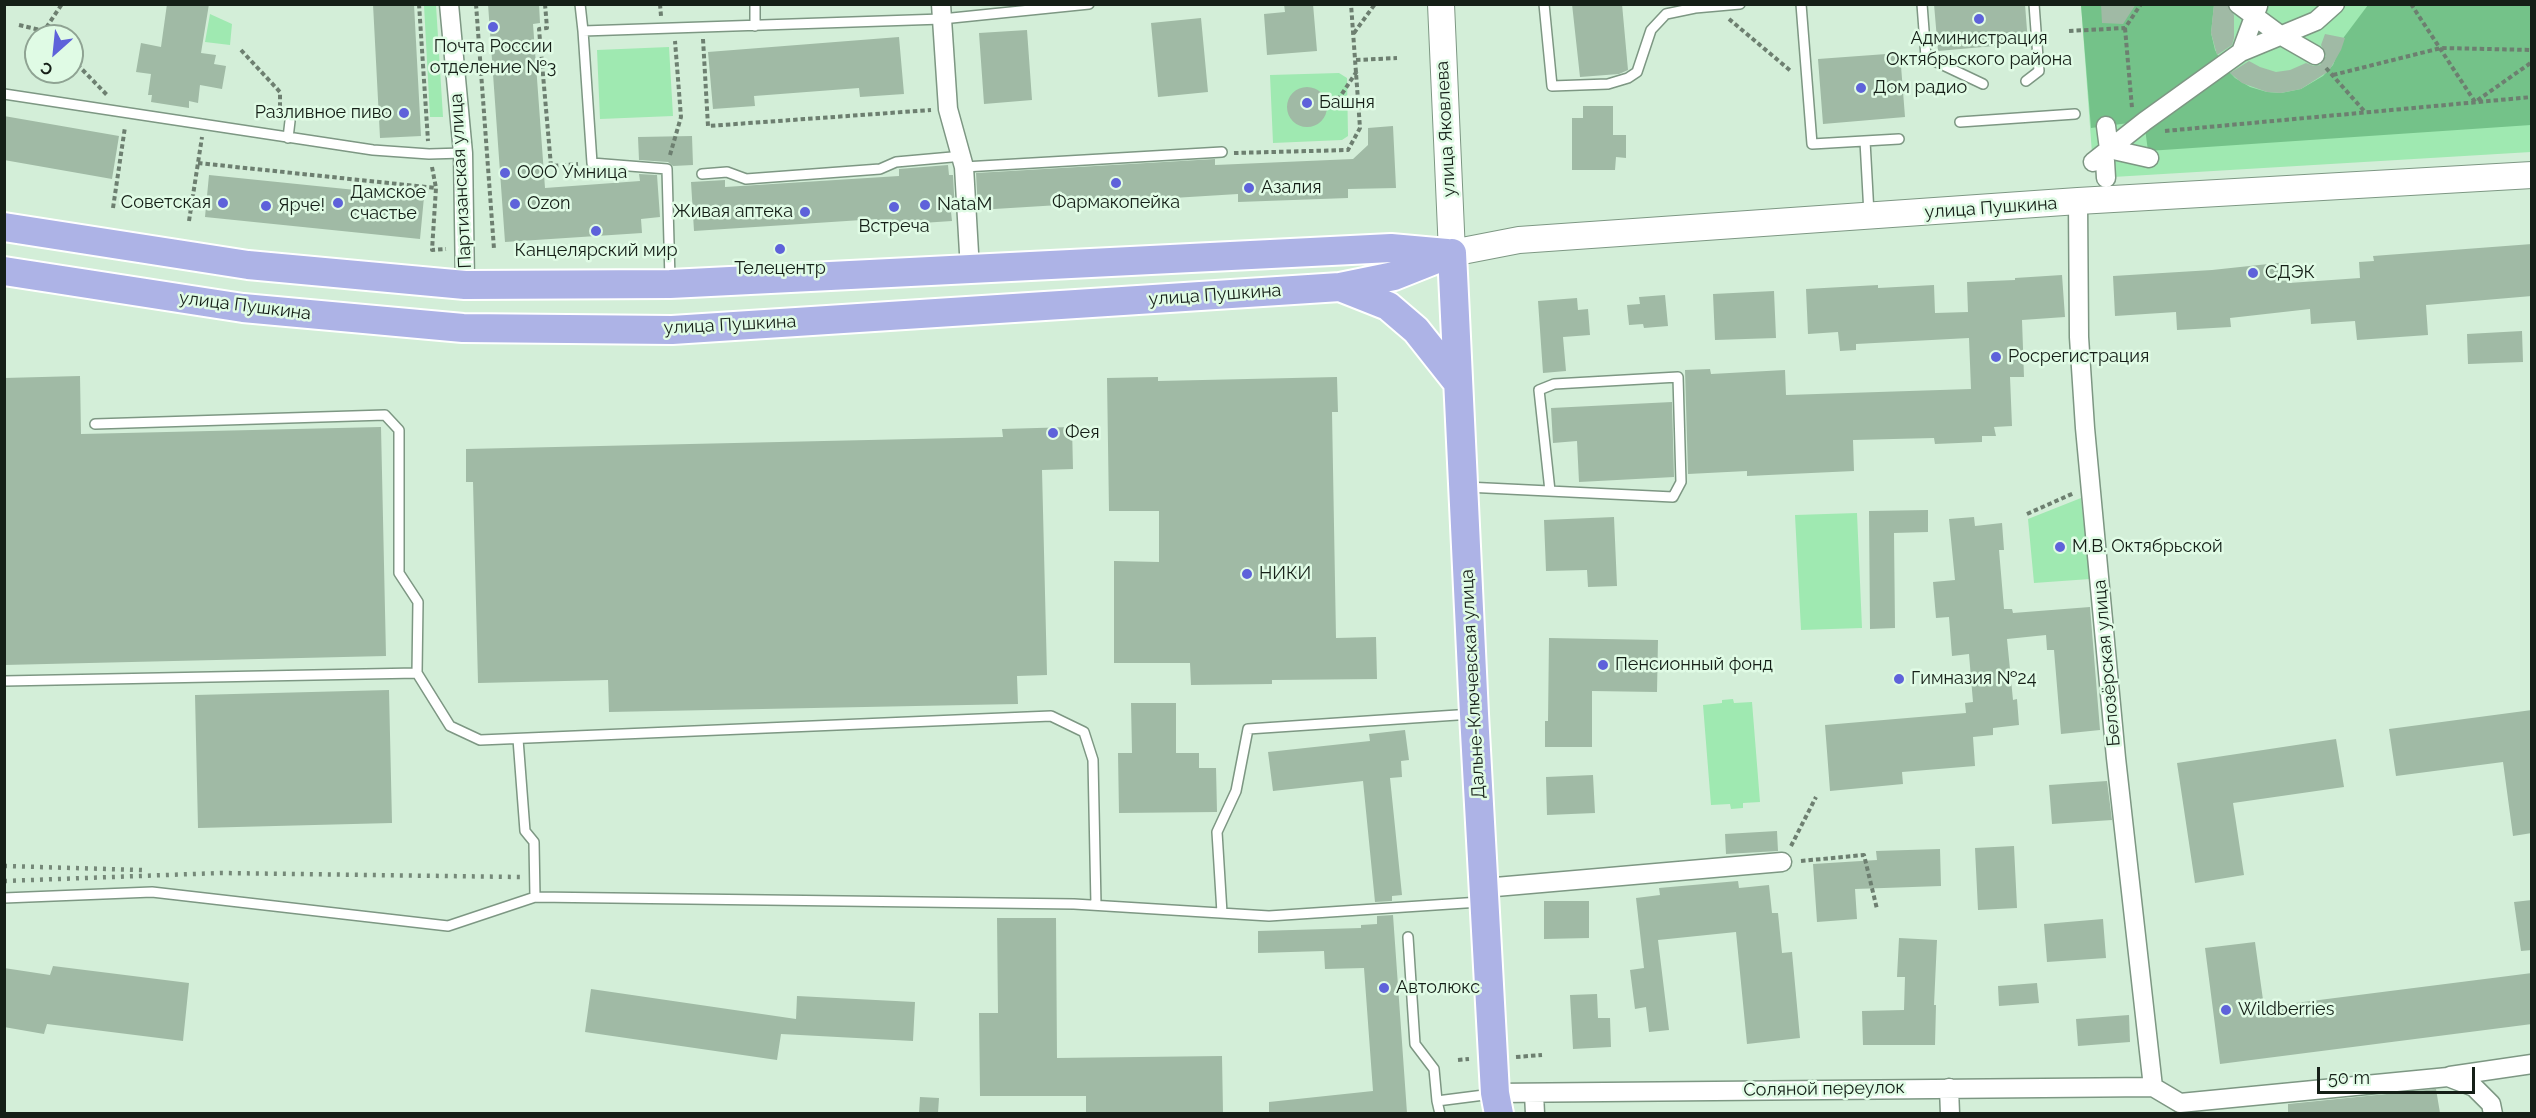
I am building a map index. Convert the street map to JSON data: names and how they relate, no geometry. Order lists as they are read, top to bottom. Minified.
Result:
{"streets":{"main road":["улица Яковлева","улица Пушкина","Дальне-Ключевская улица"],"street":["Партизанская улица","Белозёрская улица","Соляной переулок"]},"crossings":[["улица Яковлева","улица Пушкина"],["улица Яковлева","Дальне-Ключевская улица"],["Партизанская улица","улица Пушкина"],["улица Пушкина","Белозёрская улица"],["улица Пушкина","Дальне-Ключевская улица"],["Белозёрская улица","Соляной переулок"],["Дальне-Ключевская улица","Соляной переулок"]],"places":["Администрация Октябрьского района","Почта России отделение №3","Дом радио","Башня","Разливное пиво","ООО Умница","Фармакопейка","Азалия","Советская","Дамское счастье","Ozon","NataM","Ярче!","Встреча","Живая аптека","Канцелярский мир","Телецентр","СДЭК","Росрегистрация","Фея","М.В. Октябрьской","НИКИ","Пенсионный фонд","Гимназия №24","Автолюкс","Wildberries"],"scale_bar":"50 m","north":"bottom left"}
